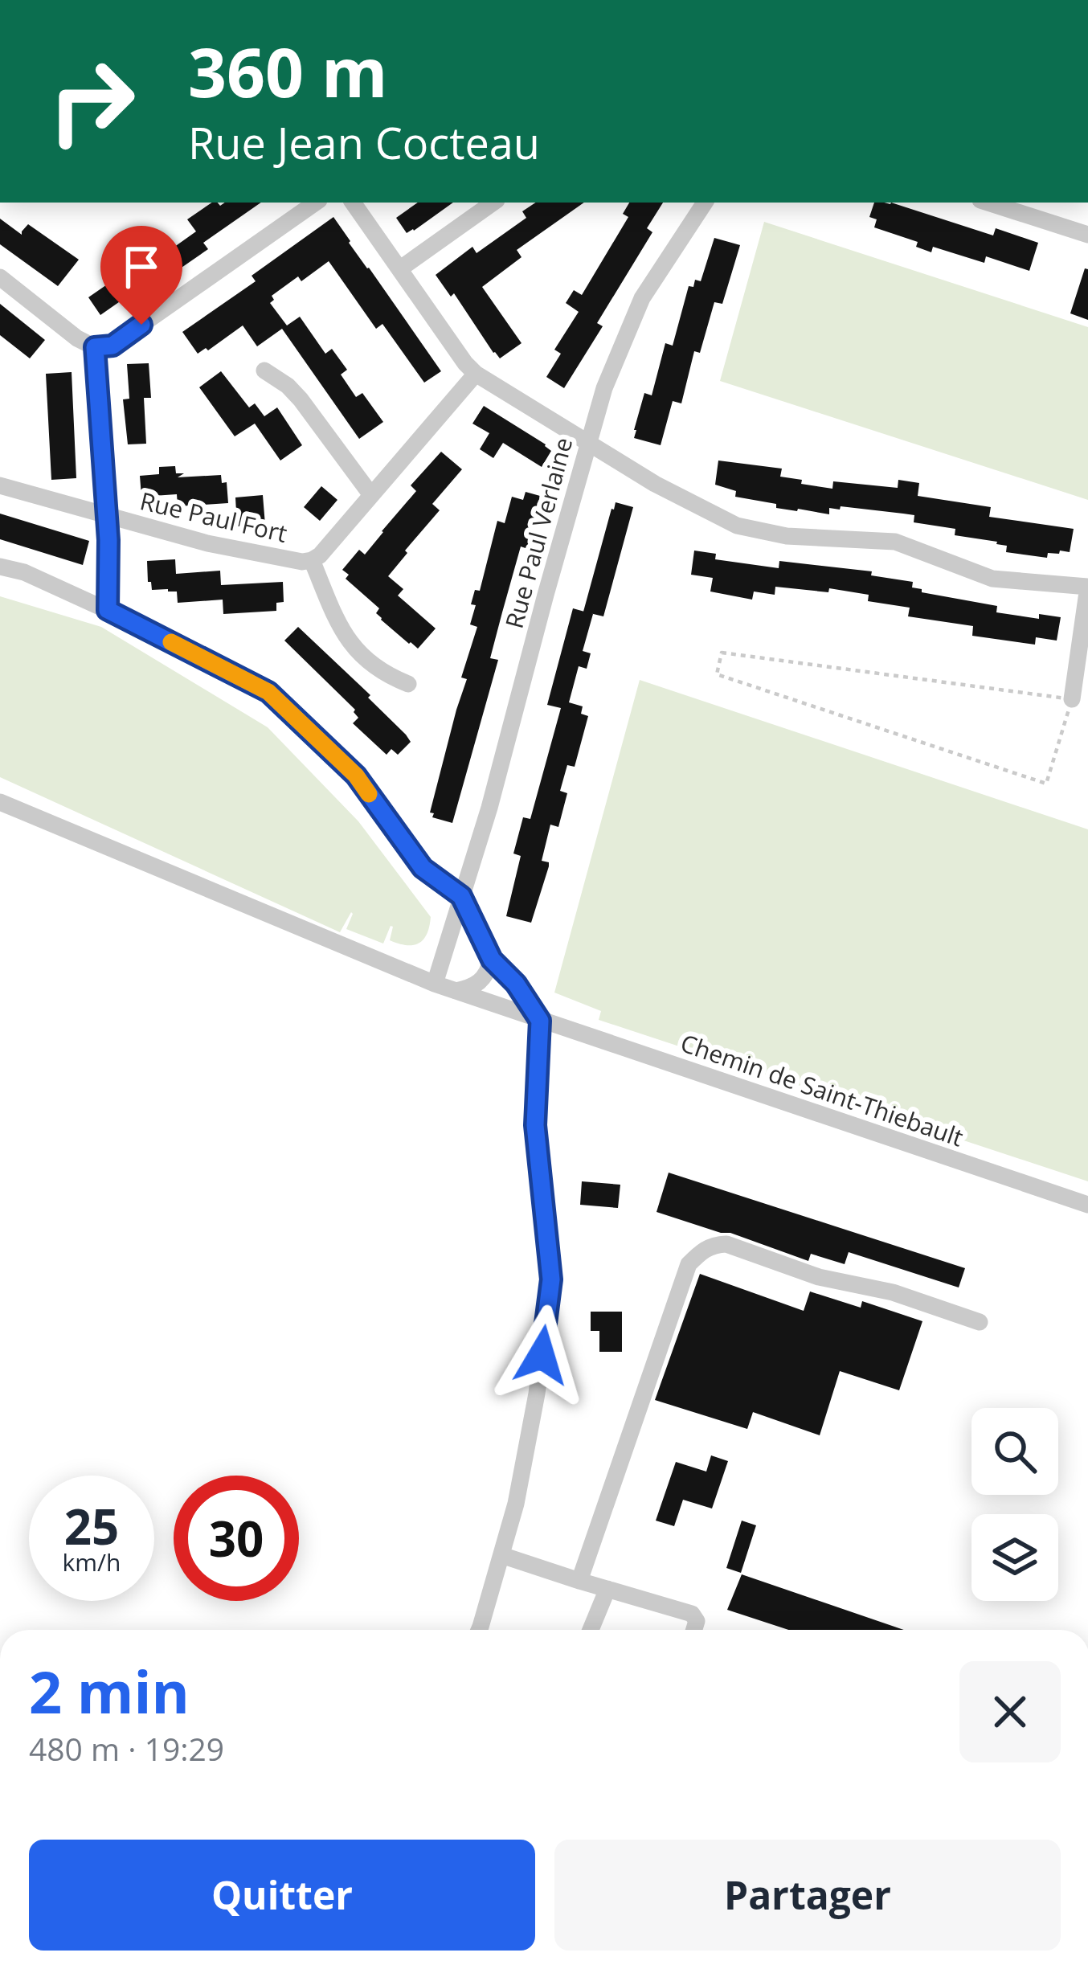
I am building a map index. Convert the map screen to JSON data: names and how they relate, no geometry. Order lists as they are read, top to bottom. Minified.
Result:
{"streets":{"street":["Rue Paul Fort","Rue Paul Verlaine","Chemin de Saint-Thiebault"]},"crossings":[["Rue Paul Verlaine","Chemin de Saint-Thiebault"]],"page":{"turn":["360 m","Rue Jean Cocteau"],"speed":"25 km/h","limit":"30","heading":["2 min","480 m · 19:29"],"buttons":["Quitter","Partager"]}}
